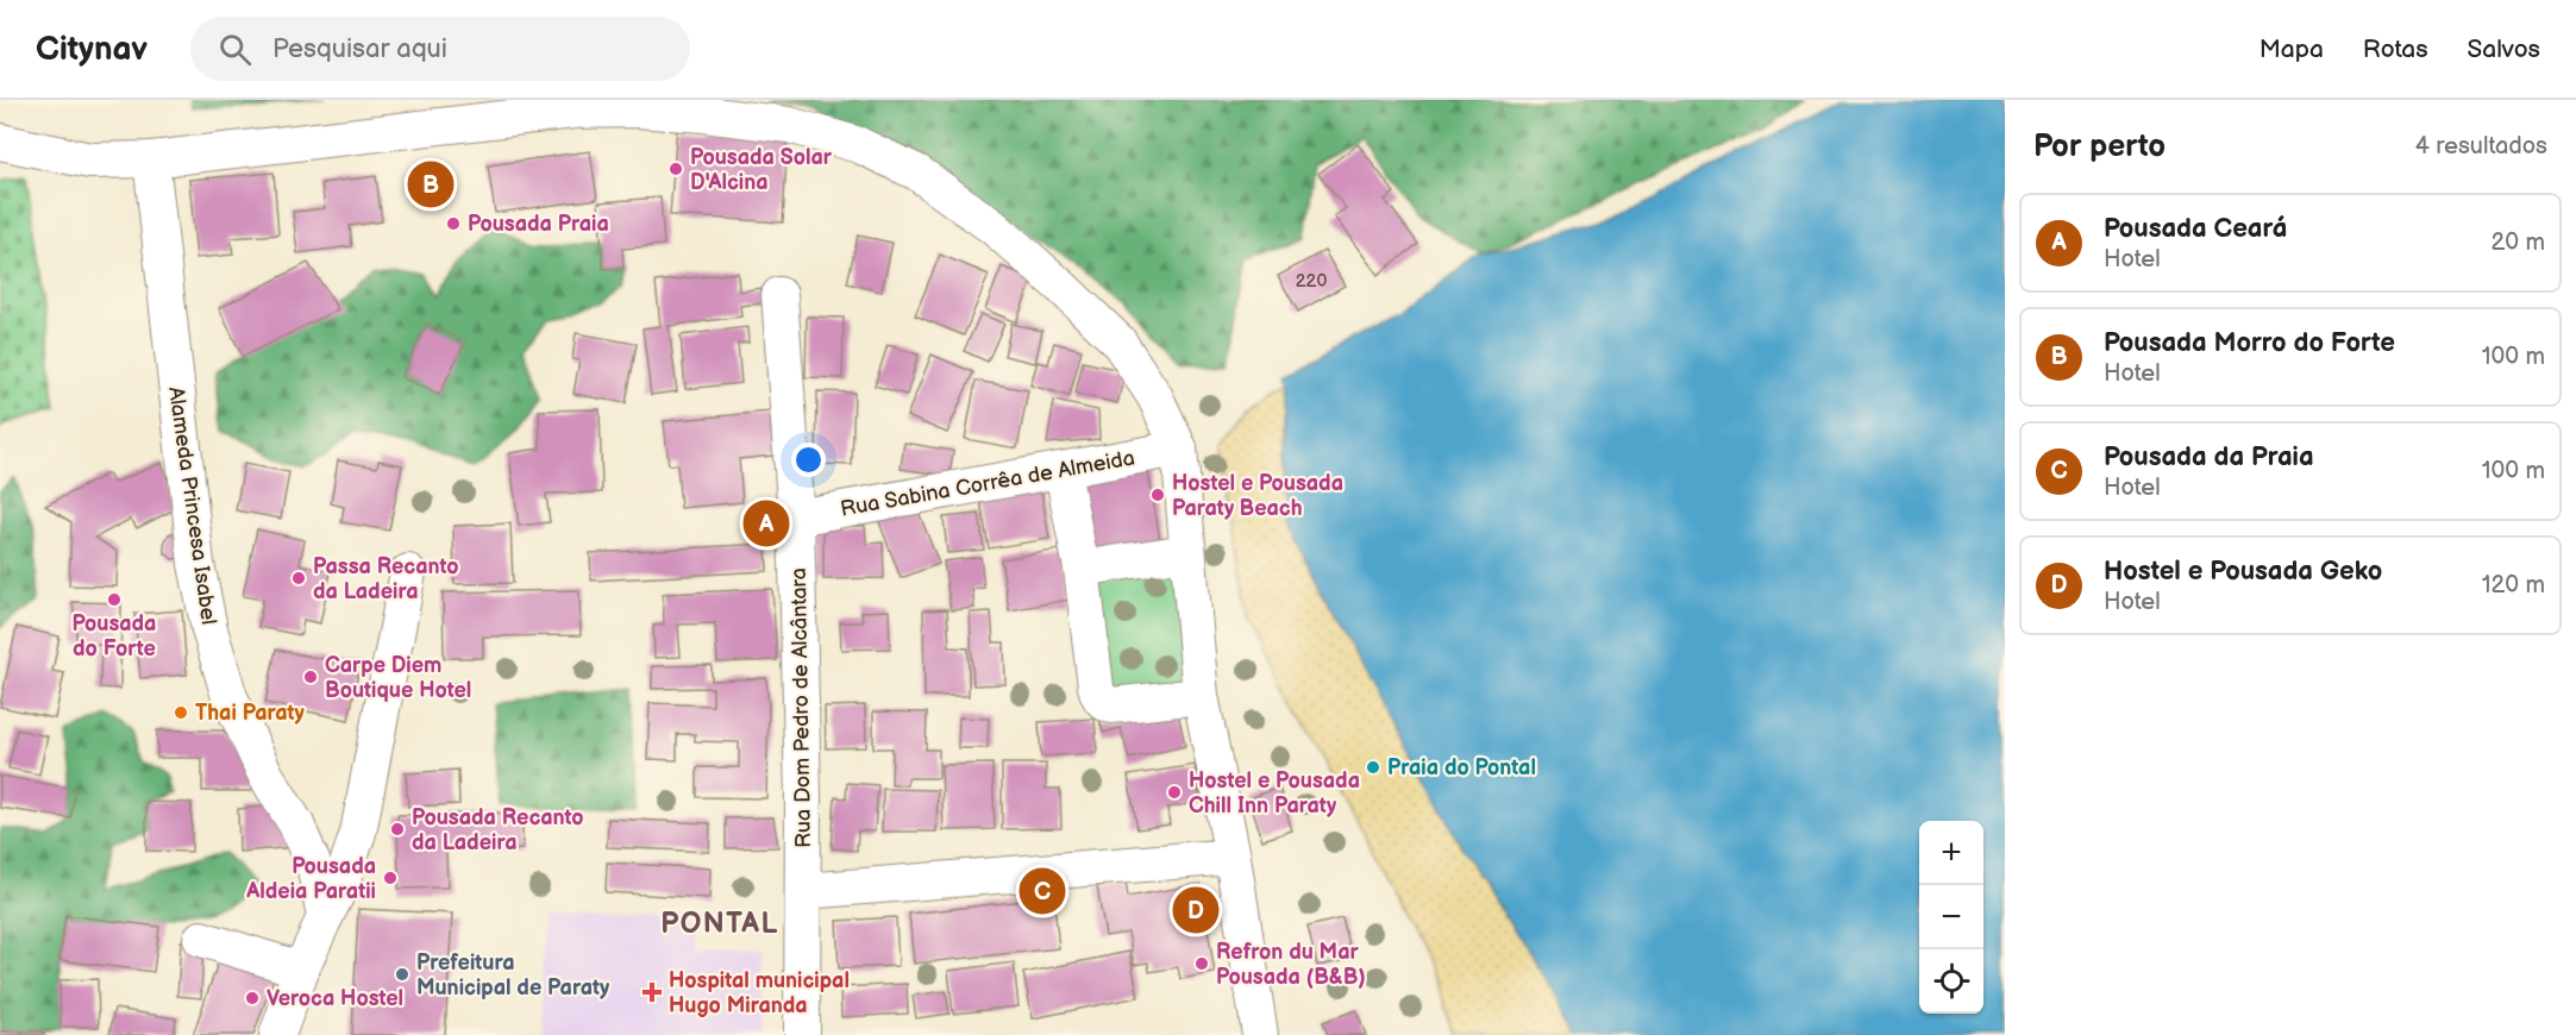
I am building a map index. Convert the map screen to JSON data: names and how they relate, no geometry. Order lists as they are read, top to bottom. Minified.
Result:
{"streets":{"street":["Rua Sabina Corrêa de Almeida","Alameda Princesa Isabel","Rua Dom Pedro de Alcântara"]},"crossings":[["Rua Sabina Corrêa de Almeida","Rua Dom Pedro de Alcântara"]],"districts":["PONTAL"],"places":{"other":["Pousada Solar D'Alcina","Pousada Praia","Hostel e Pousada Paraty Beach","Passa Recanto da Ladeira","Pousada do Forte","Carpe Diem Boutique Hotel","Thai Paraty","Praia do Pontal","Hostel e Pousada Chill Inn Paraty","Pousada Recanto da Ladeira","Pousada Aldeia Paratii","Refron du Mar Pousada (B&B)","Prefeitura Municipal de Paraty","Veroca Hostel"],"health":["Hospital municipal Hugo Miranda"]},"house_numbers":["220"],"page":{"header":"Citynav","search":"Pesquisar aqui","nav":["Mapa","Rotas","Salvos"],"heading":["Por perto","4 resultados"],"pins":["B","A","C","D"],"list":[{"mark":"A","name":"Pousada Ceará","note":"Hotel","value":"20 m"},{"mark":"B","name":"Pousada Morro do Forte","note":"Hotel","value":"100 m"},{"mark":"C","name":"Pousada da Praia","note":"Hotel","value":"100 m"},{"mark":"D","name":"Hostel e Pousada Geko","note":"Hotel","value":"120 m"}],"map_buttons":["+","−"]}}
